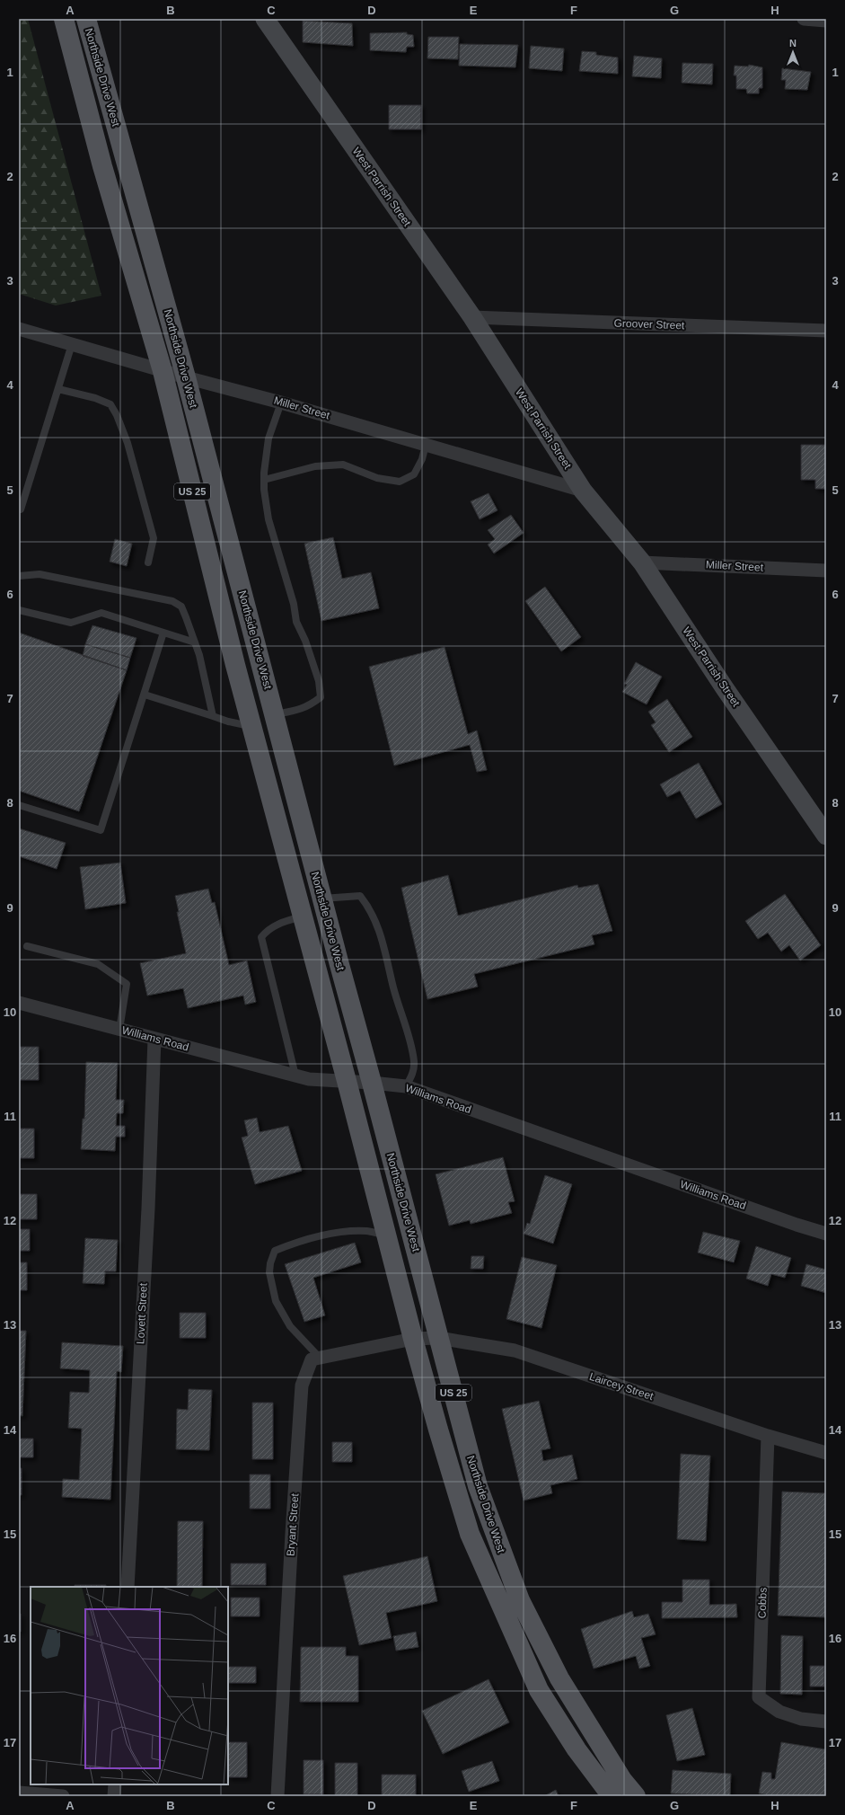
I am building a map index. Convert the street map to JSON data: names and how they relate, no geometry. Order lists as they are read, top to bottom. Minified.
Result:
{"streets":{"main road":["Northside Drive West","US 25"],"street":["West Parrish Street","Groover Street","Miller Street","Williams Road","Lovett Street","Laircey Street","Bryant Street","Cobbs"]},"crossings":[["Northside Drive West","Miller Street"],["Northside Drive West","Williams Road"],["Northside Drive West","Laircey Street"],["West Parrish Street","Groover Street"],["West Parrish Street","Miller Street"],["Williams Road","Lovett Street"],["Laircey Street","Cobbs"]],"north":"top","grid":{"columns":["A","B","C","D","E","F","G","H"],"rows":["1","2","3","4","5","6","7","8","9","10","11","12","13","14","15","16","17"]}}
